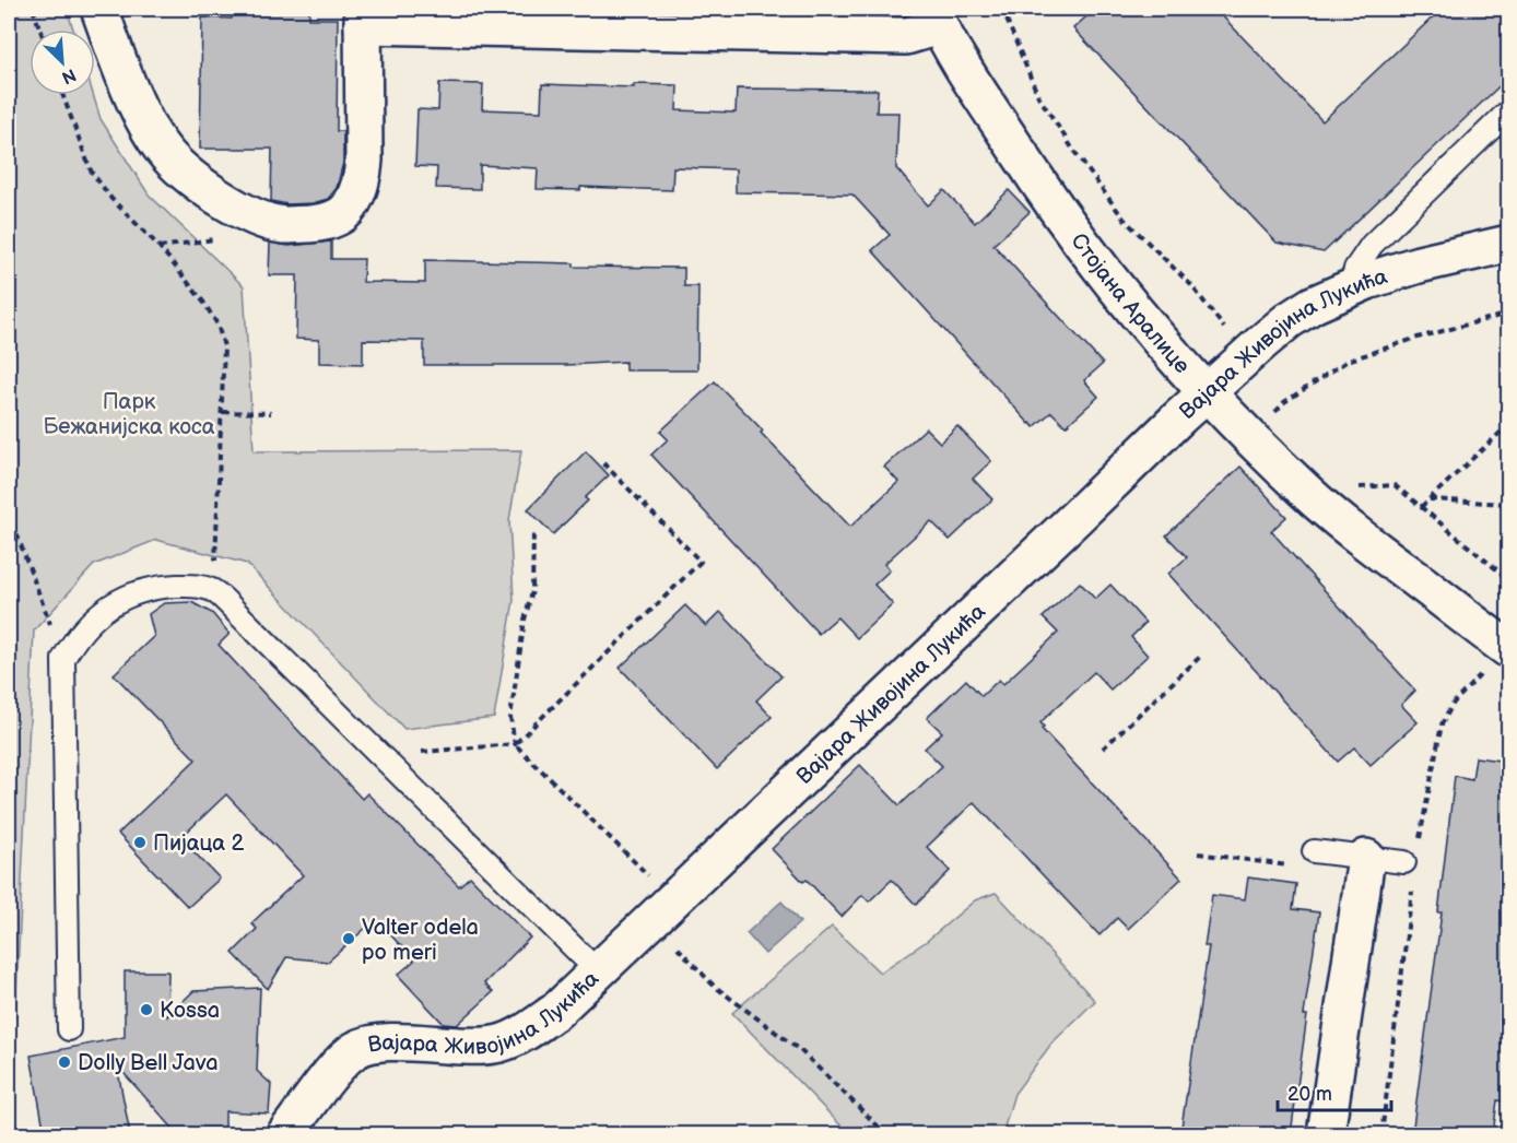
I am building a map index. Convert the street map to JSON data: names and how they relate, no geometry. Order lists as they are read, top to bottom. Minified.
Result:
{"streets":{"street":["Стојана Аралице","Вајара Живојина Лукића"]},"crossings":[["Стојана Аралице","Вајара Живојина Лукића"]],"parks":["Парк Бежанијска коса"],"places":["Пијаца 2","Valter odela po meri","Kossa","Dolly Bell Java"],"scale_bar":"20 m","north":"bottom right"}
